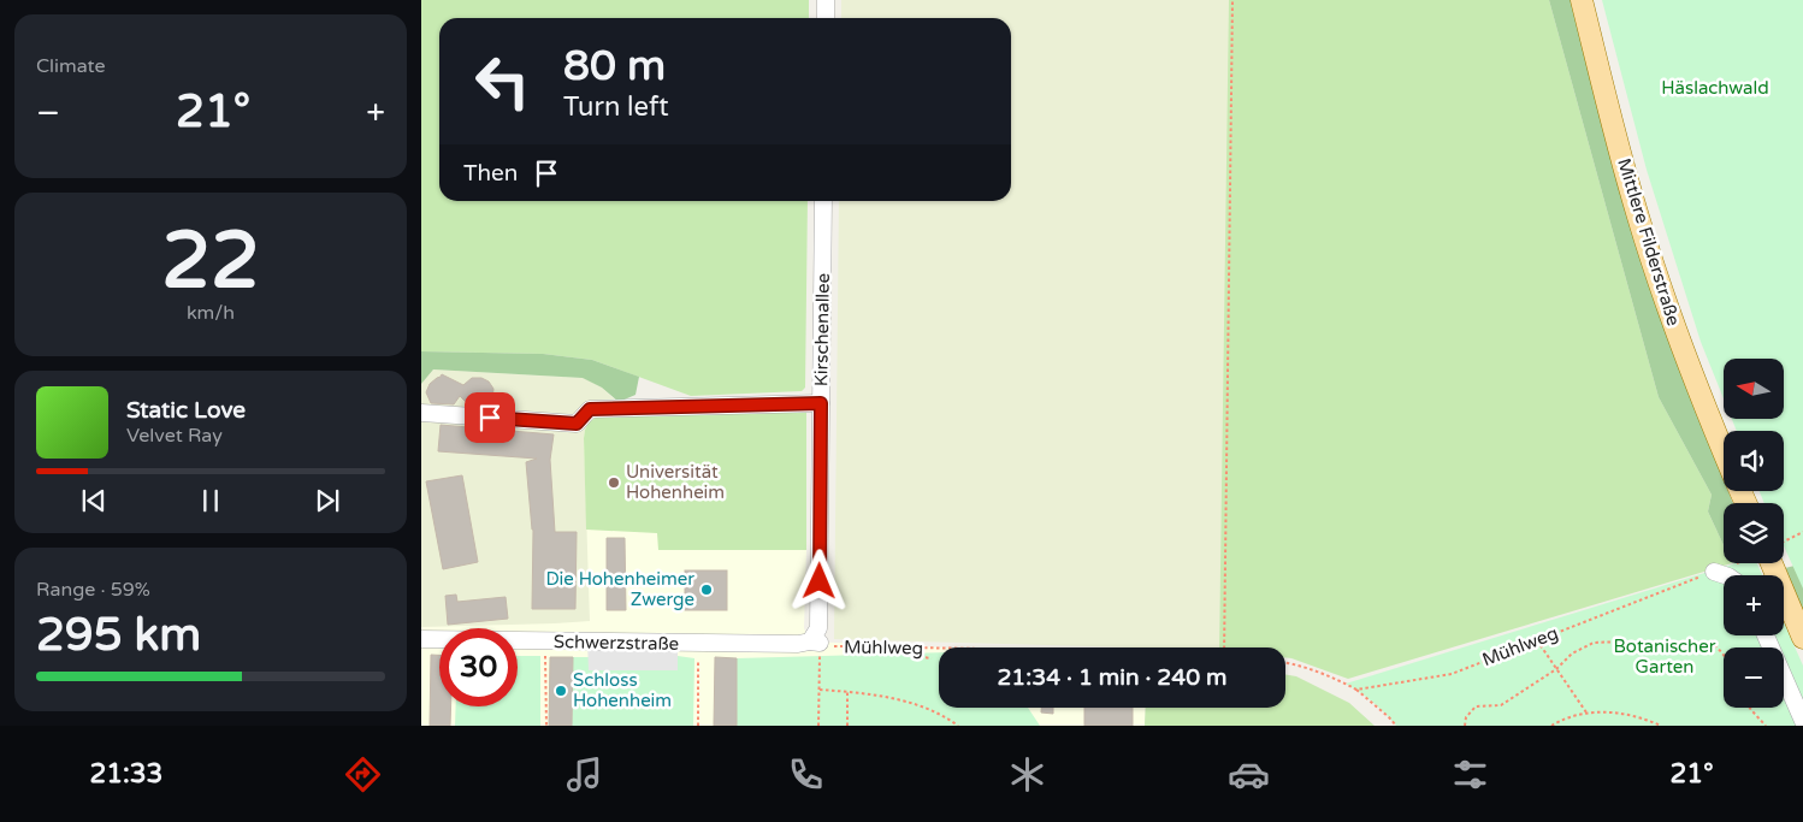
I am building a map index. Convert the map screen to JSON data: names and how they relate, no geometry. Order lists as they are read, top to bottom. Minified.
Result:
{"streets":{"main road":["Mittlere Filderstraße"],"street":["Kirschenallee","Schwerzstraße"],"path":["Mühlweg"]},"crossings":[["Kirschenallee","Schwerzstraße"],["Kirschenallee","Mühlweg"],["Schwerzstraße","Mühlweg"]],"parks":["Häslachwald","Botanischer Garten"],"places":["Universität Hohenheim","Die Hohenheimer Zwerge","Schloss Hohenheim"],"north":"left","page":{"tile":["Climate",["22","km/h"],["Range · 59%","295 km"]],"turn":["80 m","Turn left"],"heat":["−","21°","+"],"then":"Then","map_buttons":["+","−"],"song":["Static Love","Velvet Ray"],"limit":"30","trip":"21:34 · 1 min · 240 m","tabs":["21:33","21°"]}}
